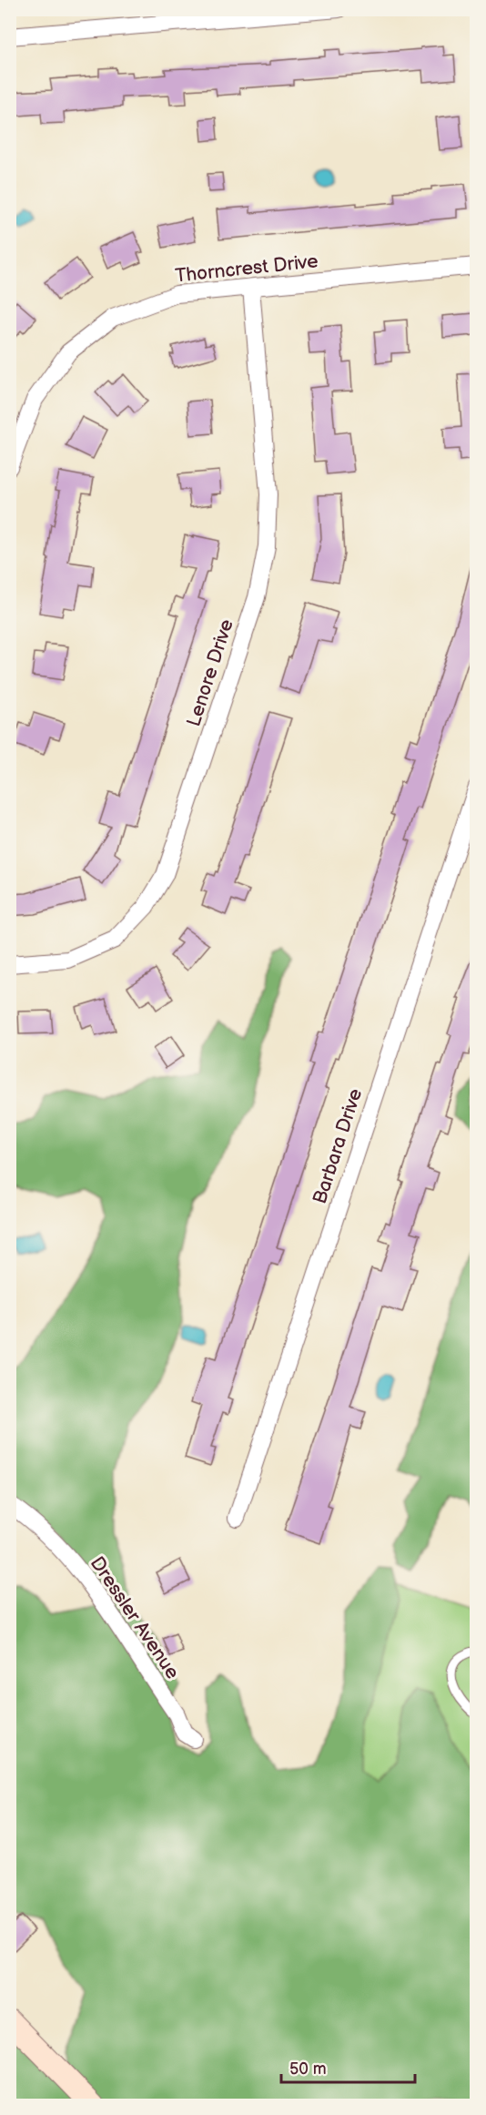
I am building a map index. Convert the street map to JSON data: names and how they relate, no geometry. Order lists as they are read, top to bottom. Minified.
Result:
{"streets":{"street":["Thorncrest Drive","Lenore Drive","Barbara Drive","Dressler Avenue"]},"crossings":[["Thorncrest Drive","Lenore Drive"]],"scale_bar":"50 m"}
